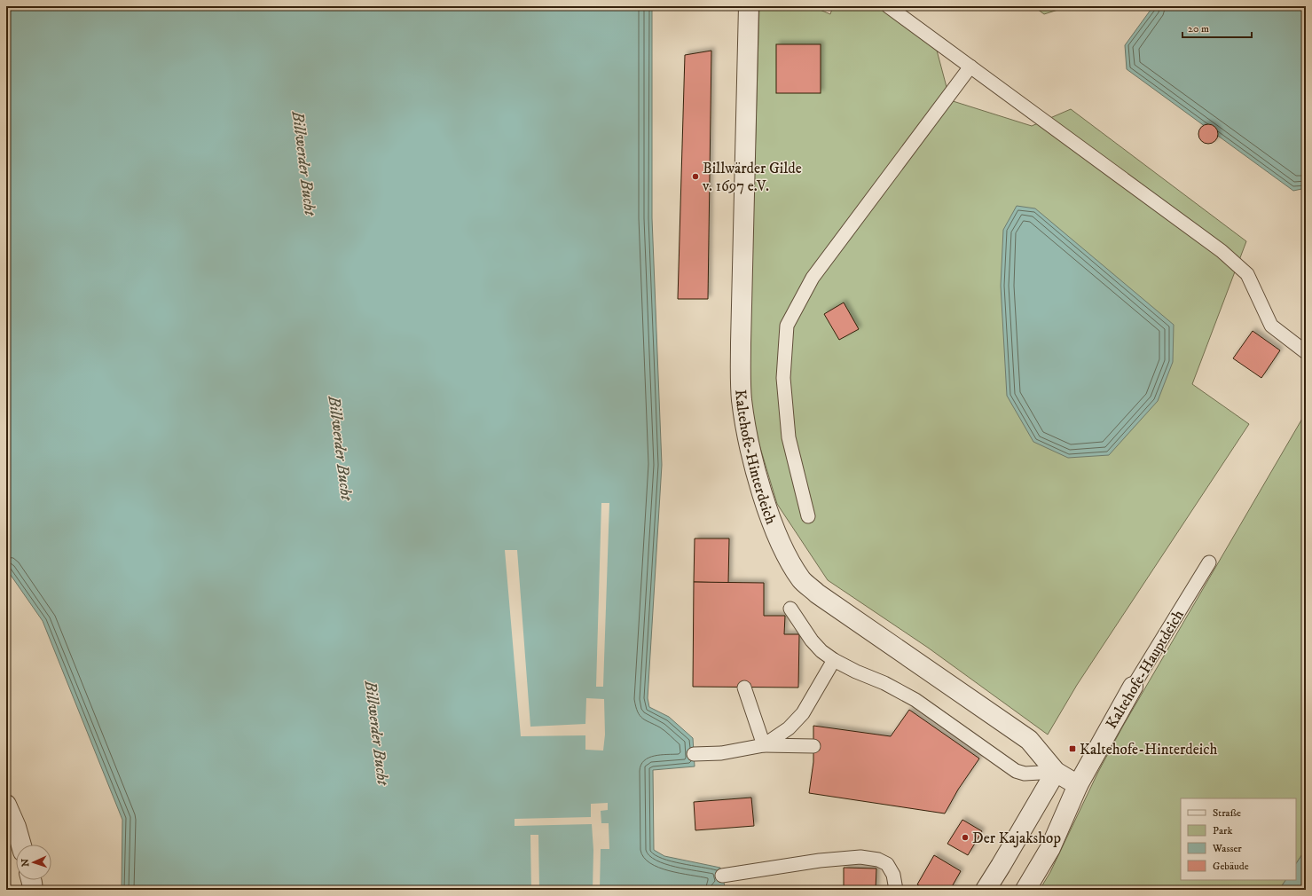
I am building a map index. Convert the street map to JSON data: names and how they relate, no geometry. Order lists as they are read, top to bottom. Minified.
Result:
{"streets":{"street":["Kaltehofe-Hinterdeich","Kaltehofe-Hauptdeich"]},"crossings":[["Kaltehofe-Hinterdeich","Kaltehofe-Hauptdeich"]],"water":["Billwerder Bucht"],"places":{"other":["Billwärder Gilde v. 1697 e.V.","Der Kajakshop"],"transit":["Kaltehofe-Hinterdeich"]},"legend":["Straße","Park","Wasser","Gebäude"],"scale_bar":"20 m","north":"left"}
